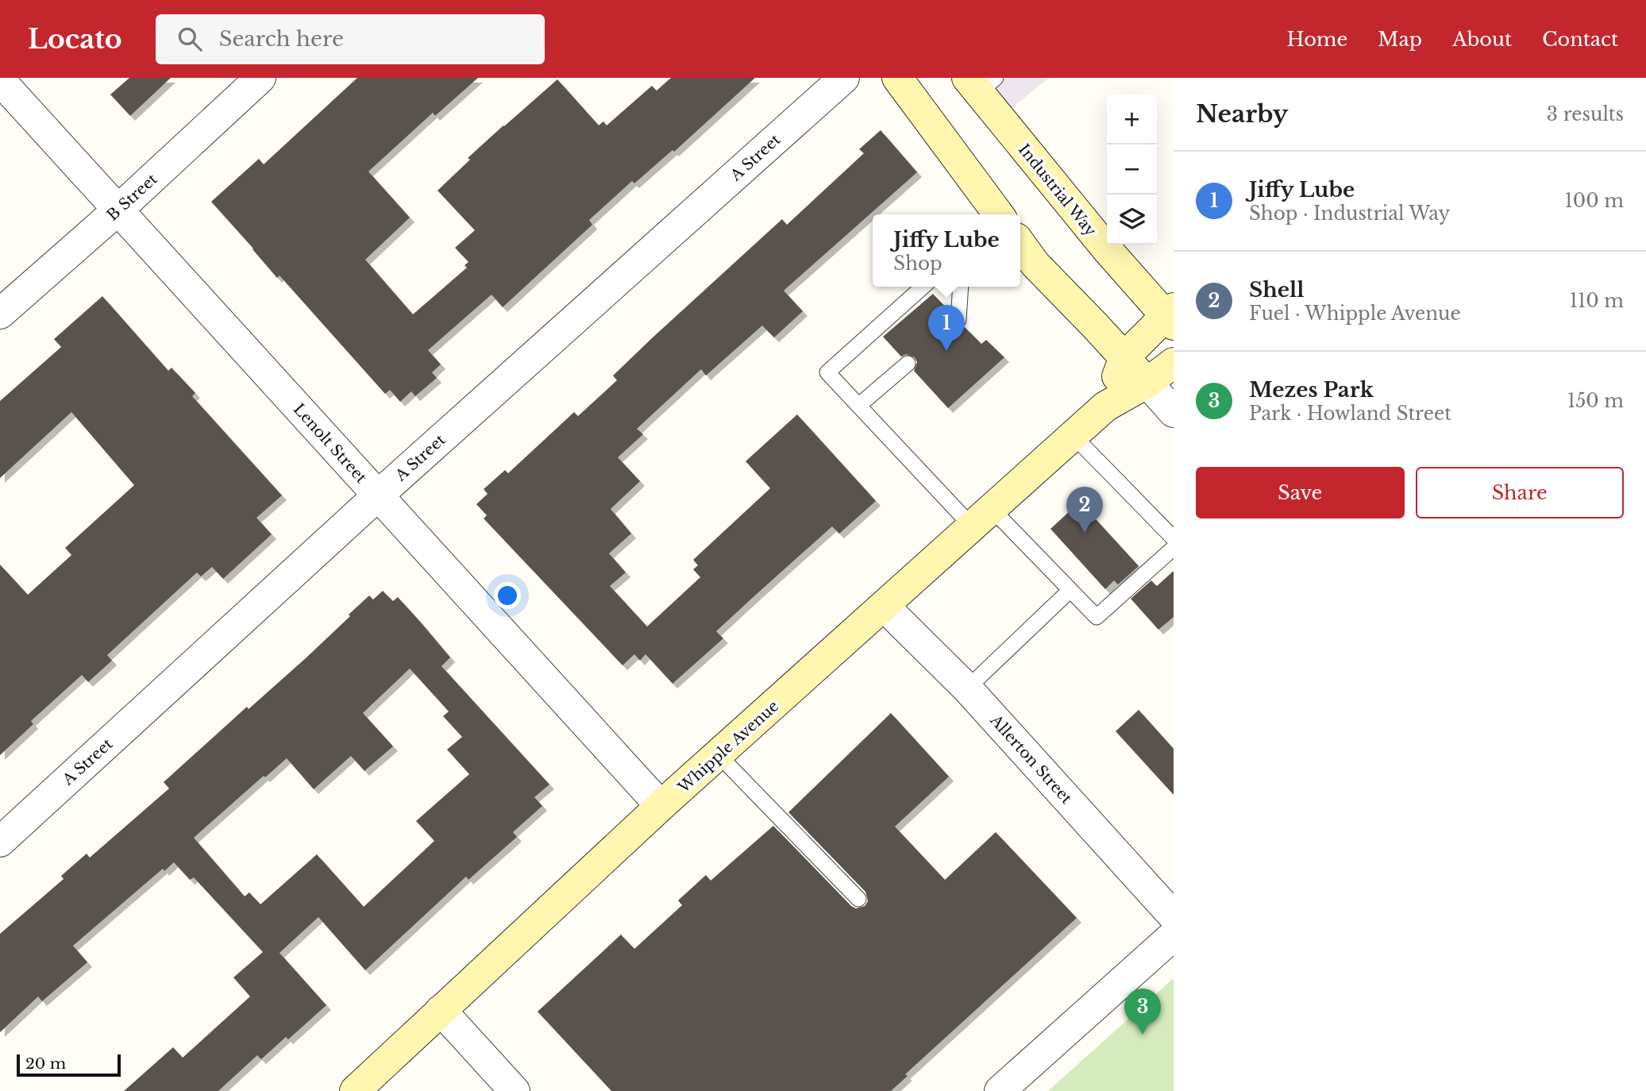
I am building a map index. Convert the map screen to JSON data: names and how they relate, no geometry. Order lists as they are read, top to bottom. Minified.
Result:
{"streets":{"main road":["Industrial Way","Whipple Avenue"],"street":["A Street","B Street","Lenolt Street","Allerton Street"]},"crossings":[["A Street","Lenolt Street"],["Industrial Way","Whipple Avenue"],["B Street","Lenolt Street"],["Lenolt Street","Whipple Avenue"],["Whipple Avenue","Allerton Street"]],"scale_bar":"20 m","page":{"header":"Locato","search":"Search here","nav":["Home","Map","About","Contact"],"heading":["Nearby","3 results"],"map_buttons":["+","−"],"list":[{"mark":"1","name":"Jiffy Lube","note":"Shop · Industrial Way","value":"100 m"},{"mark":"2","name":"Shell","note":"Fuel · Whipple Avenue","value":"110 m"},{"mark":"3","name":"Mezes Park","note":"Park · Howland Street","value":"150 m"}],"popup":["Jiffy Lube","Shop"],"pins":["1","2","3"],"buttons":["Save","Share"],"scale":"20 m"}}
